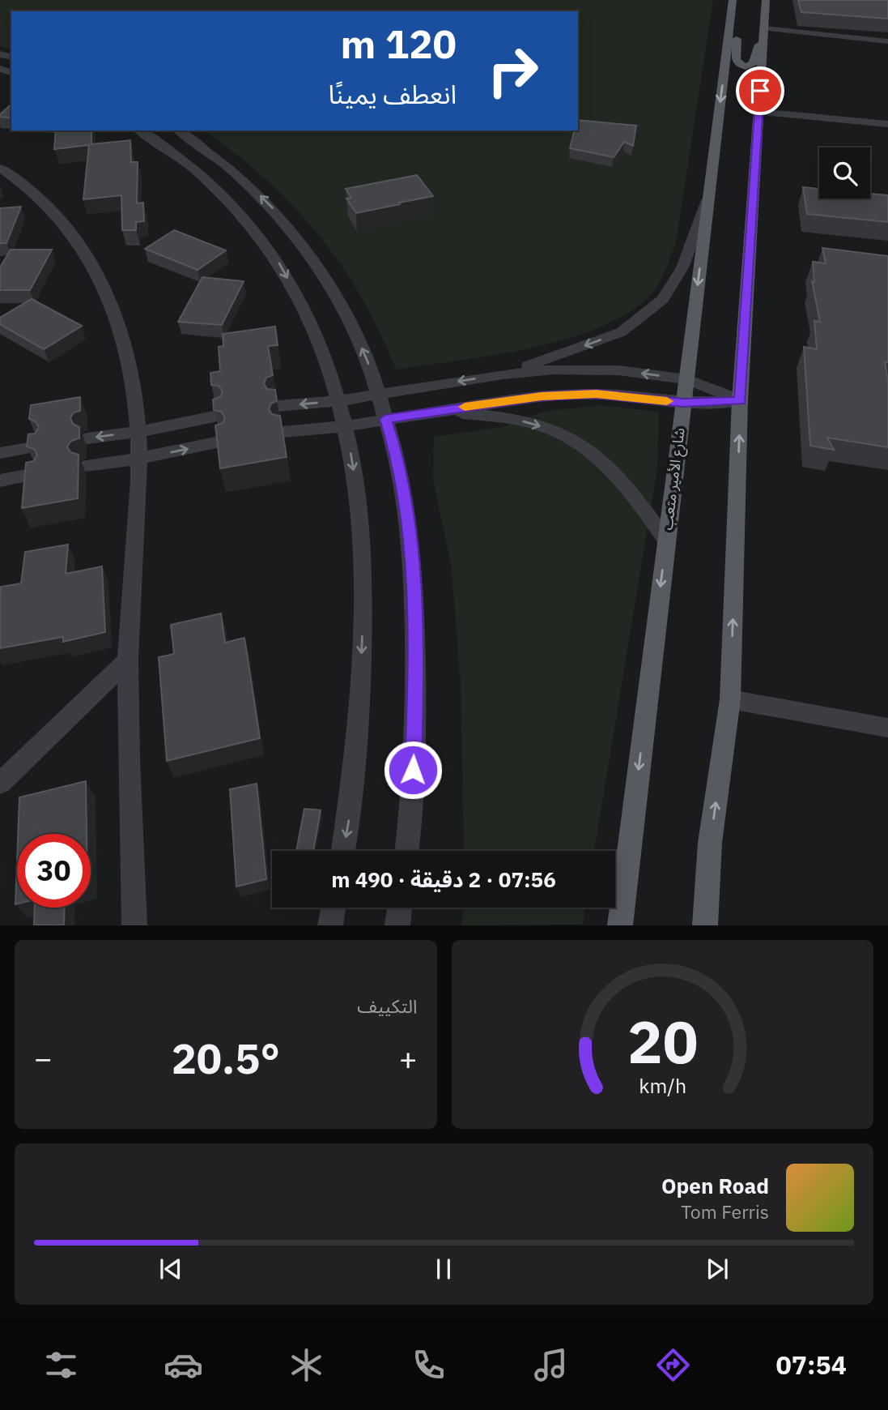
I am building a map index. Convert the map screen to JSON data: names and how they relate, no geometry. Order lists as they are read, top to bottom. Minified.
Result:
{"streets":{"main road":["شارع الأمير متعب"]},"page":{"turn":["120 m","انعطف يمينًا"],"limit":"30","trip":"07:56 · 2 دقيقة · 490 m","tile":"التكييف","heat":["−","20.5°","+"],"song":["Open Road","Tom Ferris"],"tabs":"07:54","gauge":["20","km/h"]}}
